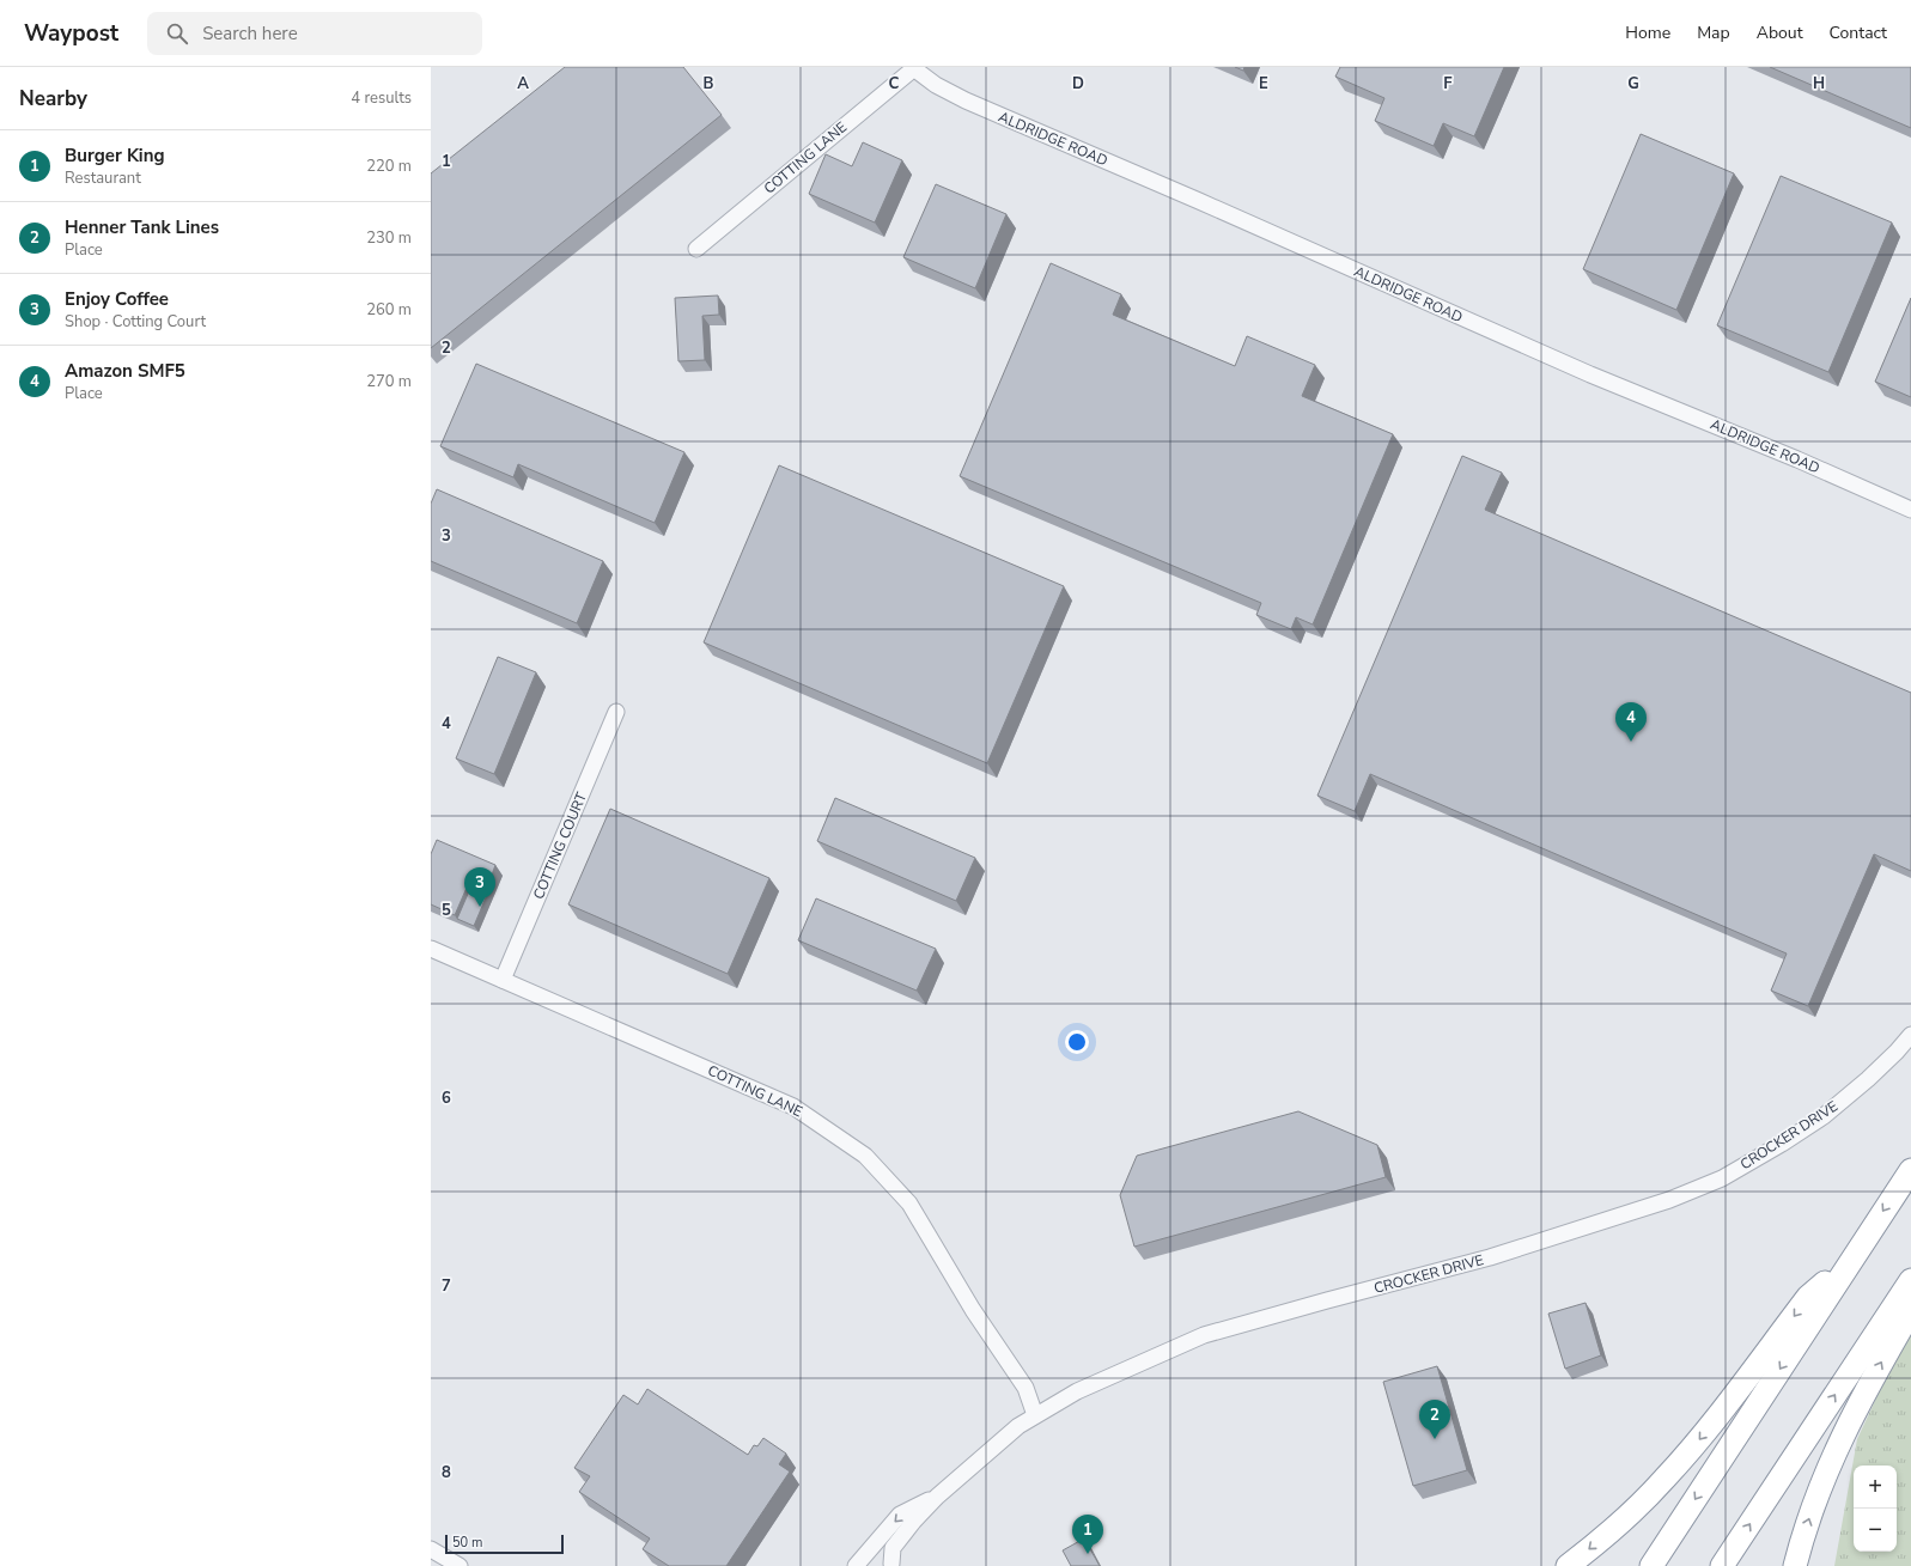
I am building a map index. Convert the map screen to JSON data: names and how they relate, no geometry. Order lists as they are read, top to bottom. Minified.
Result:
{"streets":{"street":["ALDRIDGE ROAD","COTTING LANE","COTTING COURT","CROCKER DRIVE"]},"crossings":[["ALDRIDGE ROAD","COTTING LANE"],["COTTING LANE","COTTING COURT"],["COTTING LANE","CROCKER DRIVE"]],"scale_bar":"50 m","page":{"header":"Waypost","search":"Search here","nav":["Home","Map","About","Contact"],"heading":["Nearby","4 results"],"list":[{"mark":"1","name":"Burger King","note":"Restaurant","value":"220 m"},{"mark":"2","name":"Henner Tank Lines","note":"Place","value":"230 m"},{"mark":"3","name":"Enjoy Coffee","note":"Shop · Cotting Court","value":"260 m"},{"mark":"4","name":"Amazon SMF5","note":"Place","value":"270 m"}],"pins":["4","3","2","1"],"map_buttons":["+","−"],"scale":"50 m"},"grid":{"columns":["A","B","C","D","E","F","G","H"],"rows":["1","2","3","4","5","6","7","8"]}}
